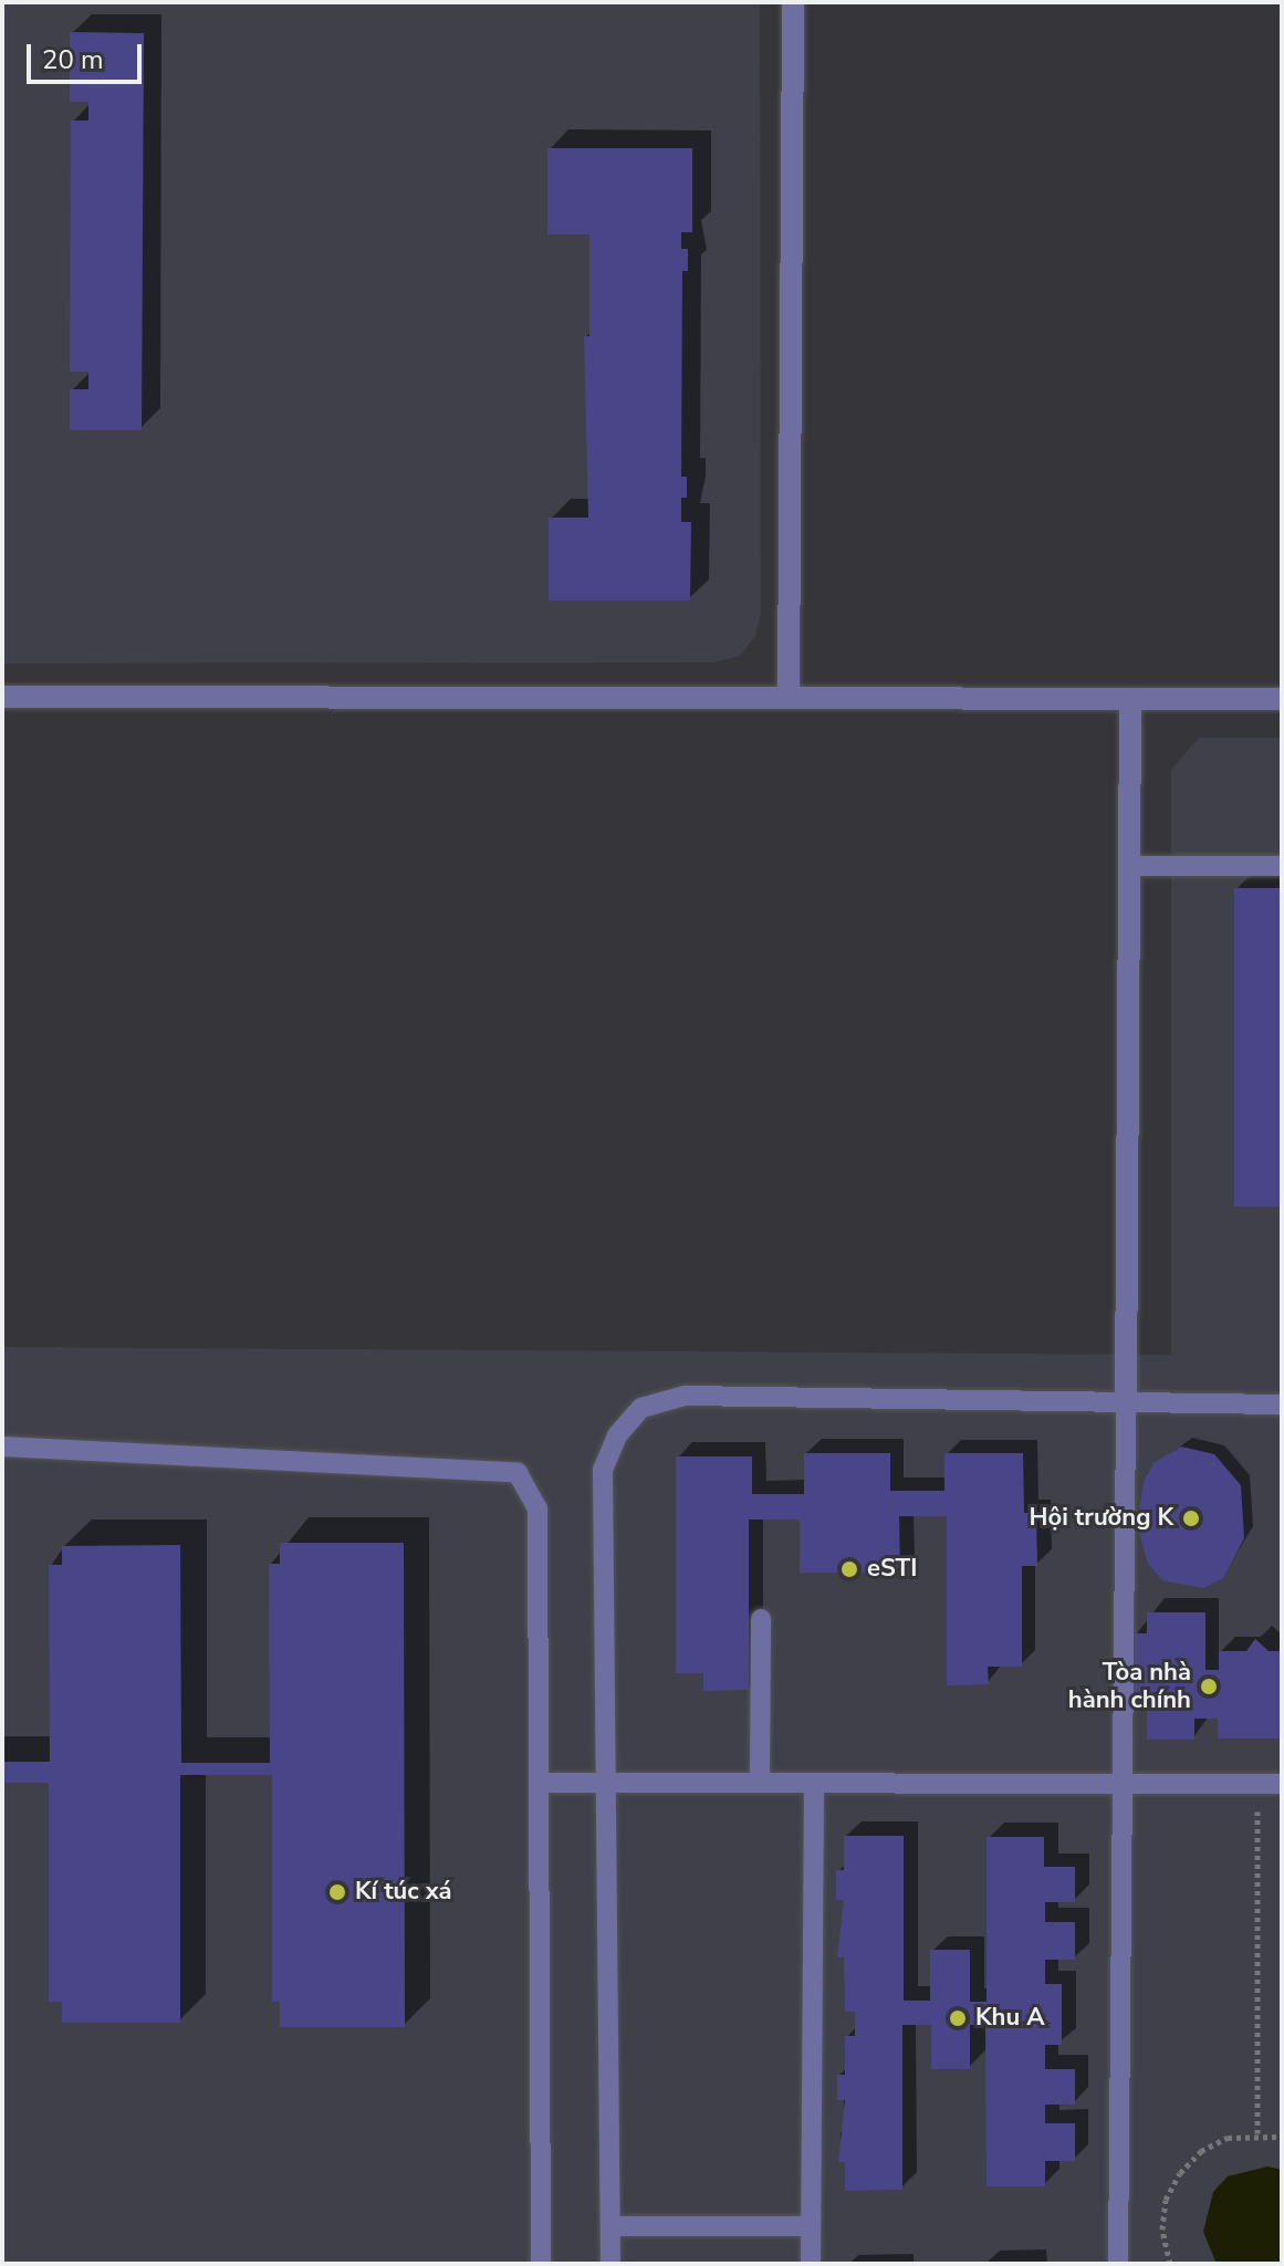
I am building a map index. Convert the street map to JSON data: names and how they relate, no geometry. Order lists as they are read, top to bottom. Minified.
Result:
{"places":["Hội trường K","eSTI","Tòa nhà hành chính","Kí túc xá","Khu A"],"scale_bar":"20 m"}
